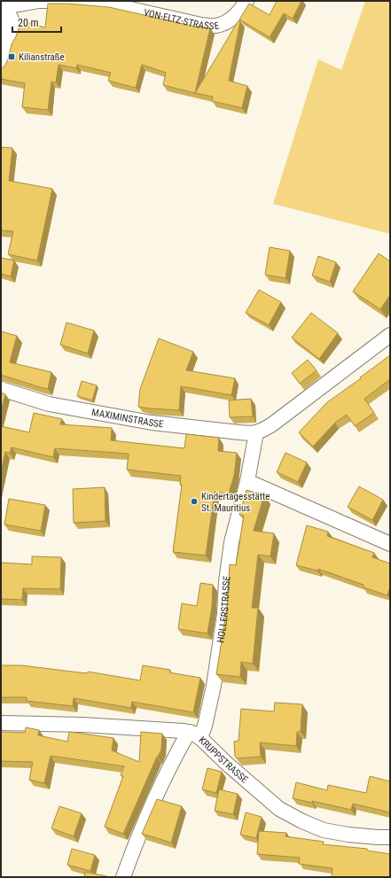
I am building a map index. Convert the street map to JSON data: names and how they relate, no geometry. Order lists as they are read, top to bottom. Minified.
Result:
{"streets":{"street":["VON-ELTZ-STRASSE","MAXIMINSTRASSE","HOLLERSTRASSE","KRUPPSTRASSE"]},"crossings":[["HOLLERSTRASSE","KRUPPSTRASSE"]],"places":{"transit":["Kilianstraße"],"other":["Kindertagesstätte St. Mauritius"]},"scale_bar":"20 m"}
